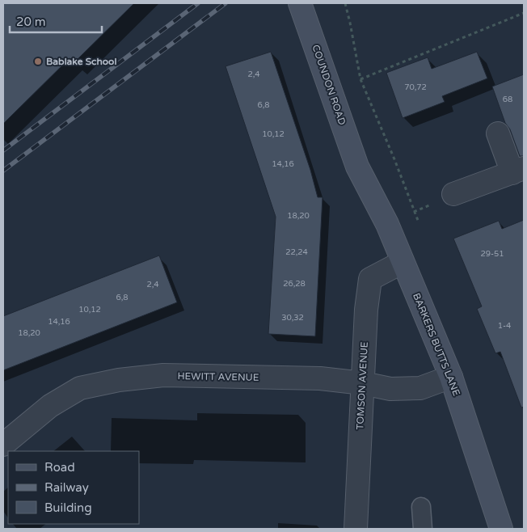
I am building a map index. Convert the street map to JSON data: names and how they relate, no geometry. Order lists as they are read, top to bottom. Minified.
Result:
{"streets":{"street":["COUNDON ROAD","BARKERS BUTTS LANE","HEWITT AVENUE","TOMSON AVENUE"]},"crossings":[["COUNDON ROAD","BARKERS BUTTS LANE"],["BARKERS BUTTS LANE","HEWITT AVENUE"],["BARKERS BUTTS LANE","TOMSON AVENUE"],["HEWITT AVENUE","TOMSON AVENUE"]],"places":["Bablake School"],"house_numbers":["2,4","70,72","68","6,8","10,12","14,16","18,20","22,24","29-51","26,28","2,4","6,8","10,12","30,32","14,16","1-4","18,20"],"legend":["Road","Railway","Building"],"scale_bar":"20 m"}
